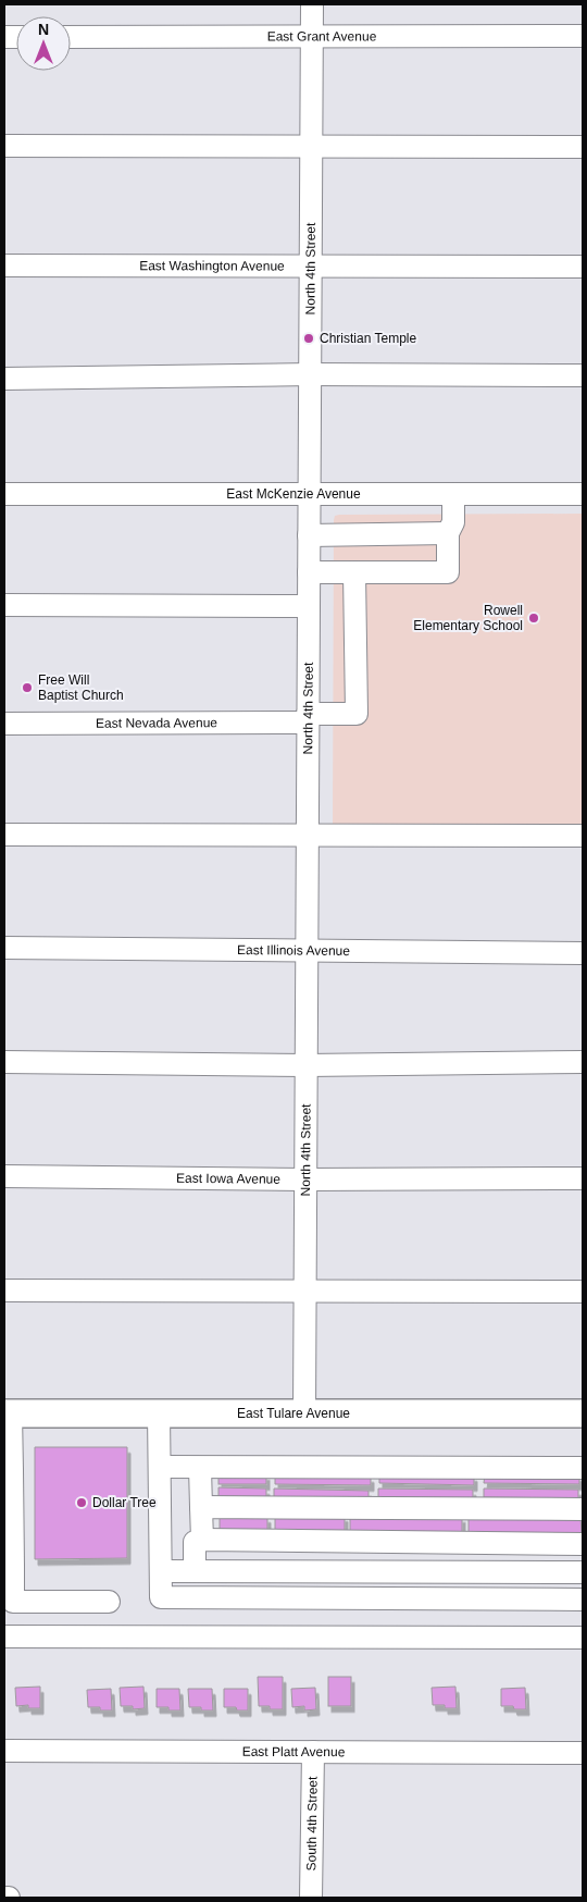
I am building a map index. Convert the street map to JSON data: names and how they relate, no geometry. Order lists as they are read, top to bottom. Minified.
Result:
{"streets":{"main road":["East Tulare Avenue"],"street":["East Grant Avenue","East Washington Avenue","North 4th Street","East McKenzie Avenue","East Nevada Avenue","East Illinois Avenue","East Iowa Avenue","East Platt Avenue","South 4th Street"]},"crossings":[["East Grant Avenue","North 4th Street"],["East Washington Avenue","North 4th Street"],["North 4th Street","East McKenzie Avenue"],["North 4th Street","East Nevada Avenue"],["North 4th Street","East Illinois Avenue"],["North 4th Street","East Iowa Avenue"],["North 4th Street","East Tulare Avenue"],["East Platt Avenue","South 4th Street"]],"places":["Christian Temple","Rowell Elementary School","Free Will Baptist Church","Dollar Tree"],"north":"top"}
